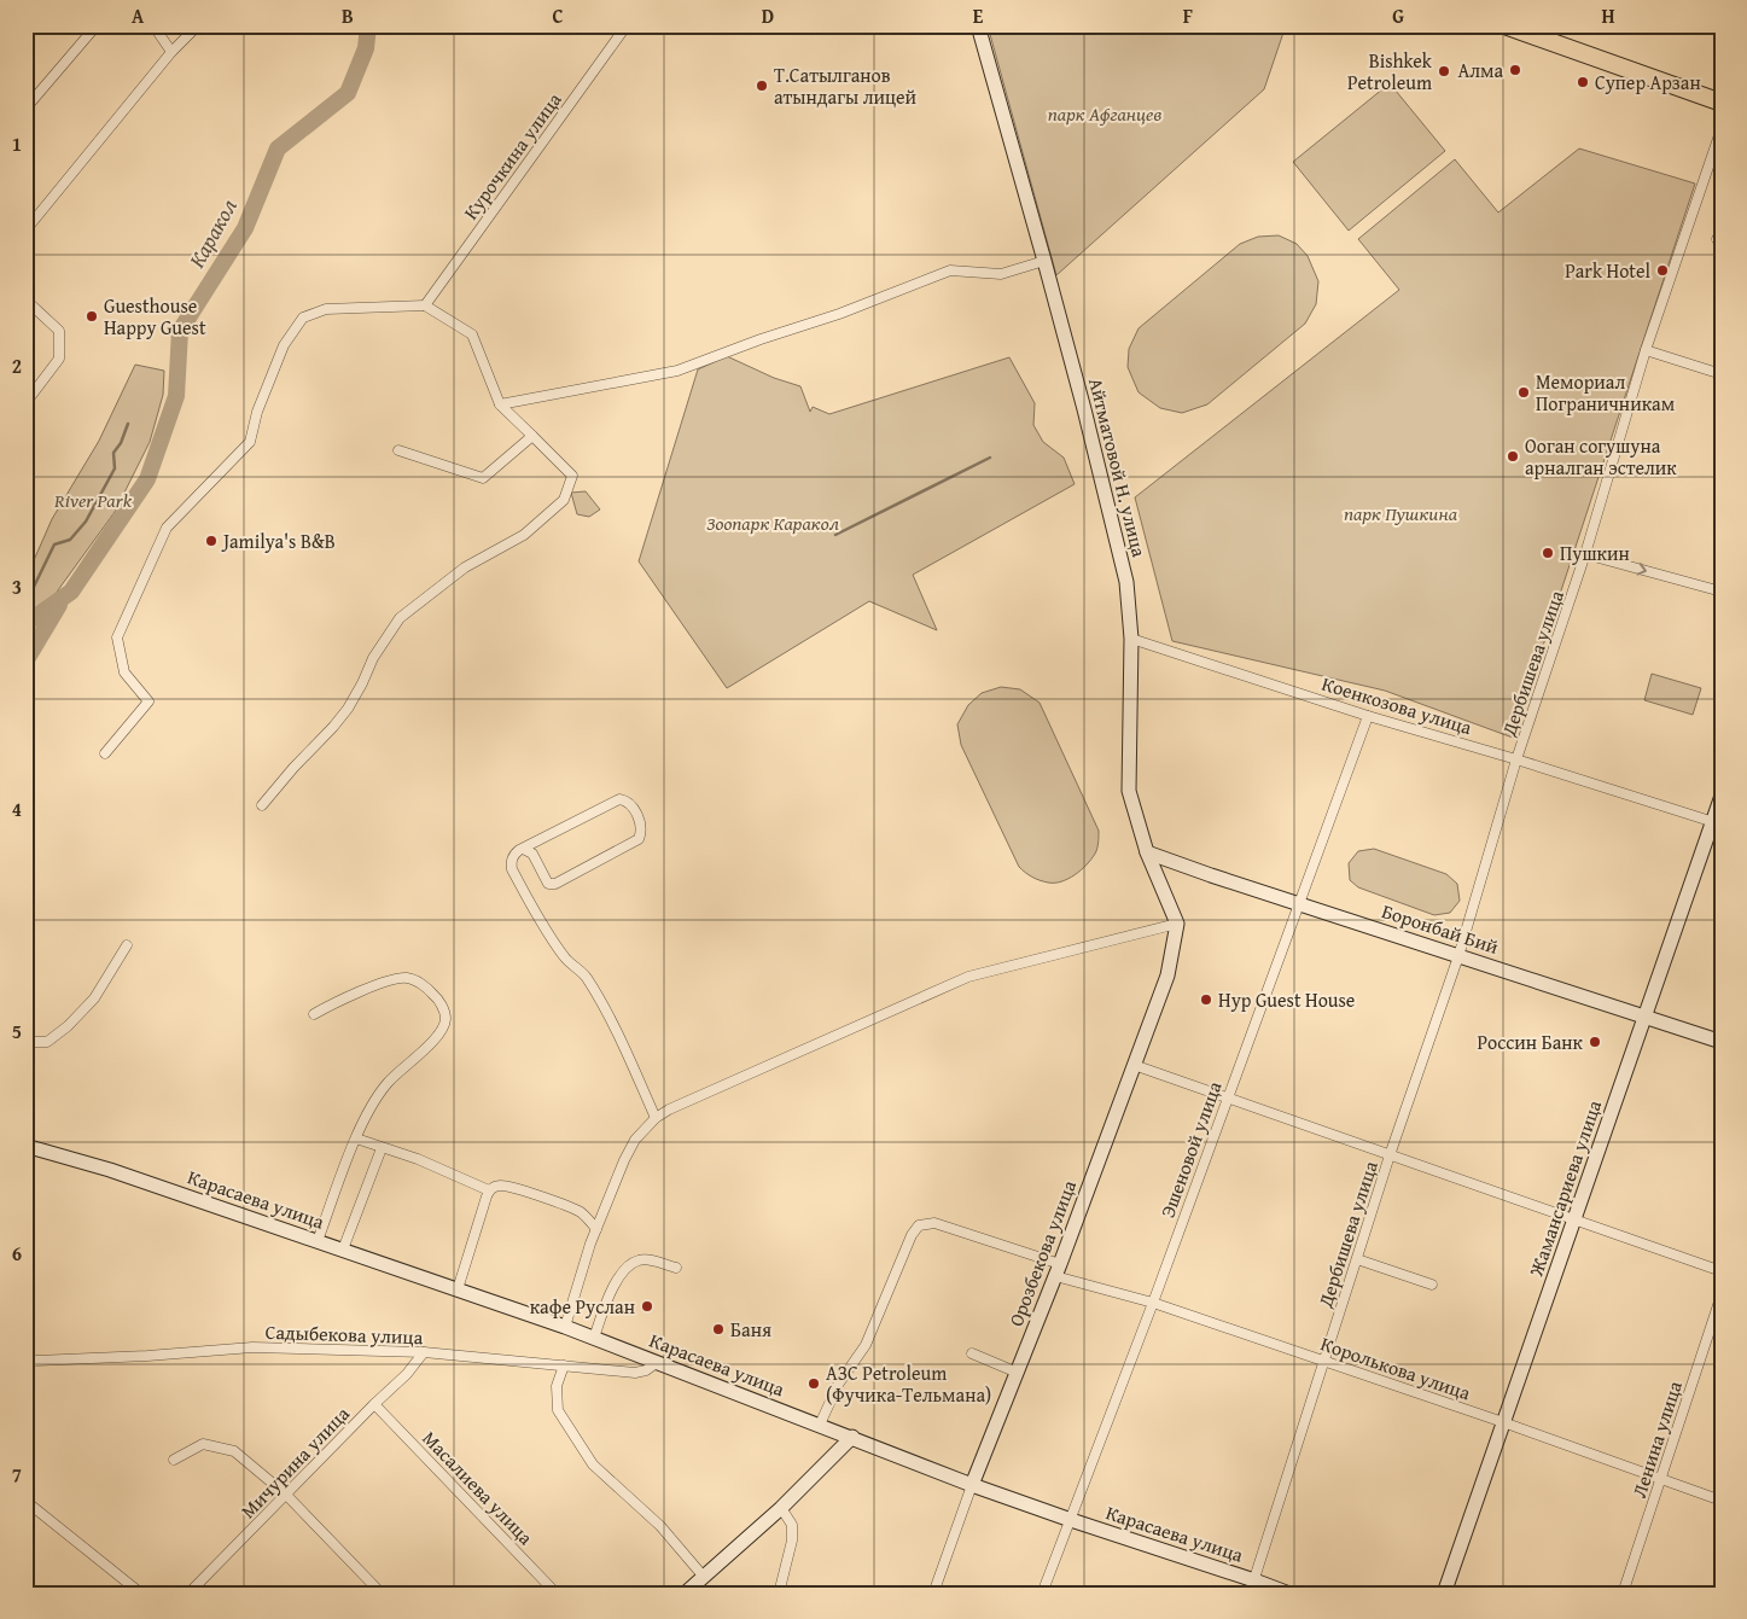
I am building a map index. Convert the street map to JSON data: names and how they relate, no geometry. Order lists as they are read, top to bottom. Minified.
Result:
{"streets":{"main road":["Айтматовой Н. улица","Боронбай Бий","Жамансариева улица","Карасаева улица","Орозбекова улица"],"street":["Курочкина улица","Дербишева улица","Коенкозова улица","Эшеновой улица","Садыбекова улица","Королькова улица","Ленина улица","Мичурина улица","Масалиева улица"]},"crossings":[["Айтматовой Н. улица","Коенкозова улица"],["Айтматовой Н. улица","Боронбай Бий"],["Айтматовой Н. улица","Орозбекова улица"],["Дербишева улица","Коенкозова улица"],["Дербишева улица","Боронбай Бий"],["Дербишева улица","Карасаева улица"],["Дербишева улица","Королькова улица"],["Коенкозова улица","Эшеновой улица"],["Коенкозова улица","Жамансариева улица"],["Боронбай Бий","Эшеновой улица"],["Боронбай Бий","Жамансариева улица"],["Эшеновой улица","Карасаева улица"],["Эшеновой улица","Королькова улица"],["Жамансариева улица","Королькова улица"],["Карасаева улица","Орозбекова улица"],["Карасаева улица","Садыбекова улица"],["Орозбекова улица","Королькова улица"],["Садыбекова улица","Мичурина улица"],["Королькова улица","Ленина улица"],["Мичурина улица","Масалиева улица"]],"water":["Каракол"],"parks":["парк Афганцев","River Park","парк Пушкина","Зоопарк Каракол"],"places":["Алма","Bishkek Petroleum","Супер Арзан","Т.Сатылганов атындагы лицей","Park Hotel","Guesthouse Happy Guest","Мемориал Пограничникам","Ооган согушуна арналган эстелик","Jamilya's B&B","Пушкин","Нур Guest House","Россин Банк","кафе Руслан","Баня","АЗС Petroleum (Фучика-Тельмана)"],"grid":{"columns":["A","B","C","D","E","F","G","H"],"rows":["1","2","3","4","5","6","7"]}}
